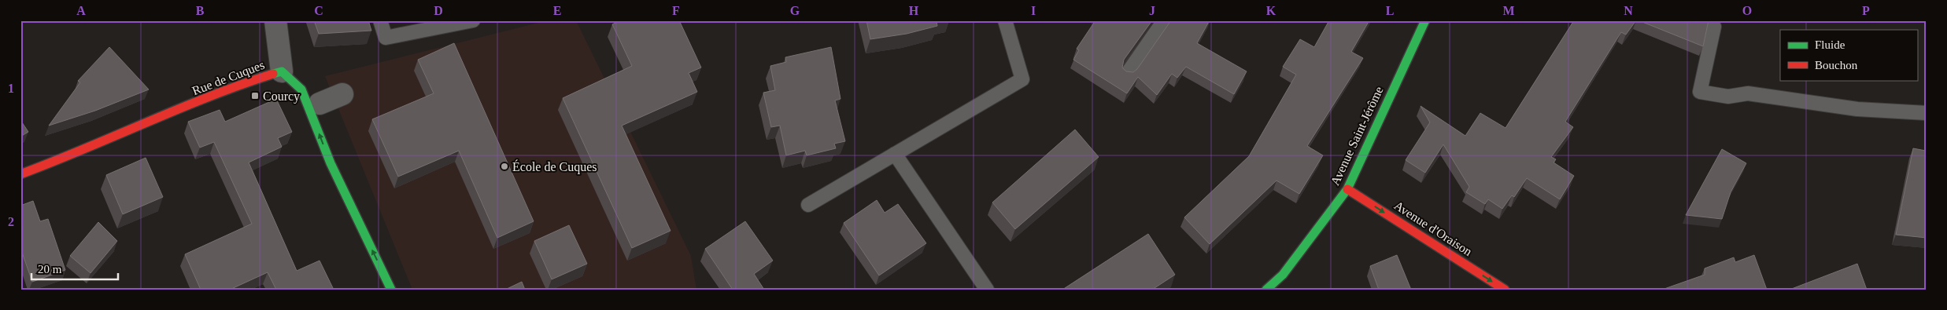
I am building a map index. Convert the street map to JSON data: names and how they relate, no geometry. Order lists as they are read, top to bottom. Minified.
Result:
{"streets":{"street":["Rue de Cuques","Avenue Saint-Jérôme","Avenue d'Oraison"]},"crossings":[["Avenue Saint-Jérôme","Avenue d'Oraison"]],"one_way":["Rue de Cuques","Avenue d'Oraison"],"places":{"transit":["Courcy"],"other":["École de Cuques"]},"legend":["Fluide","Bouchon"],"scale_bar":"20 m","grid":{"columns":["A","B","C","D","E","F","G","H","I","J","K","L","M","N","O","P"],"rows":["1","2"]}}
